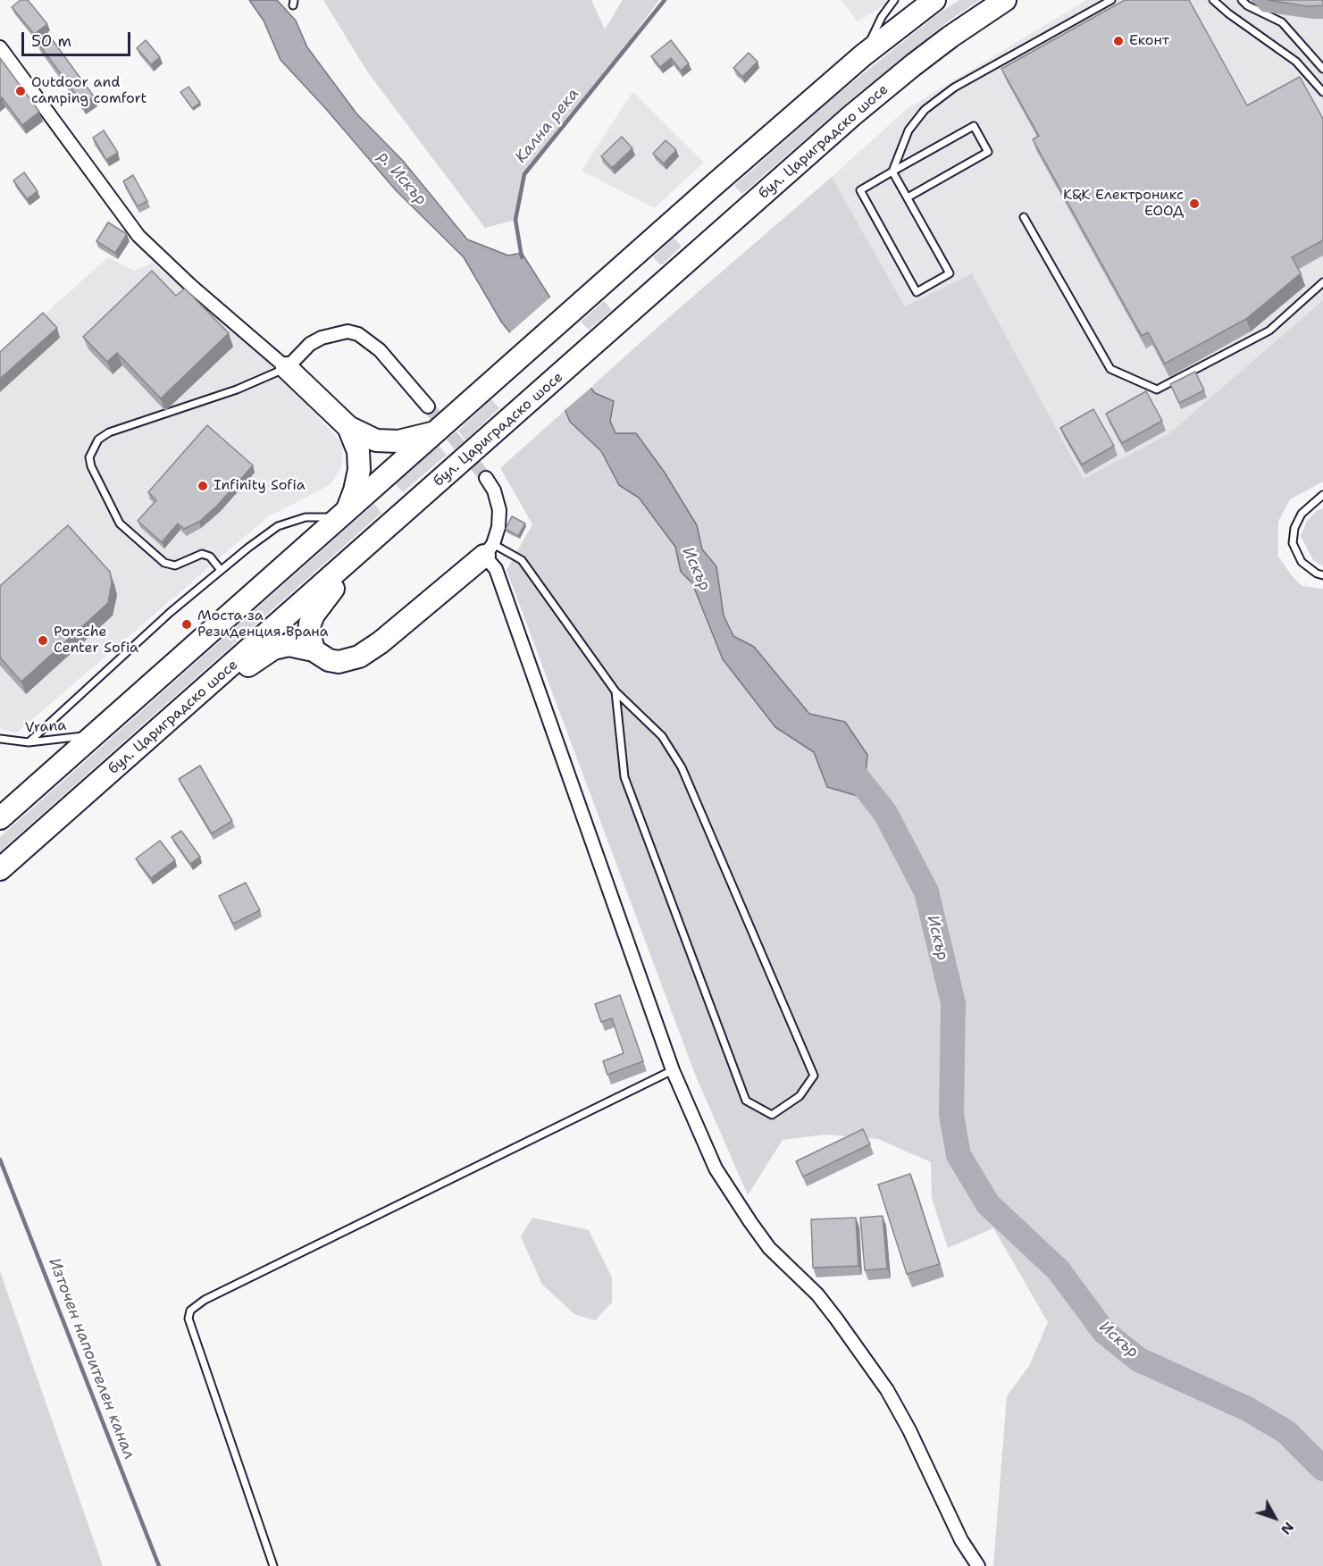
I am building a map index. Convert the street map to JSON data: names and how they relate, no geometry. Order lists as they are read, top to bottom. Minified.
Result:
{"streets":{"highway":["бул. Цариградско шосе"],"lane":["Vrana"]},"water":["Кална река","р. Искър","Искър","Източен напоителен канал"],"places":["Еконт","Outdoor and camping comfort","K&K Електроникс ЕООД","Infinity Sofia","Моста за Резиденция Врана","Porsche Center Sofia"],"scale_bar":"50 m","north":"bottom right"}
